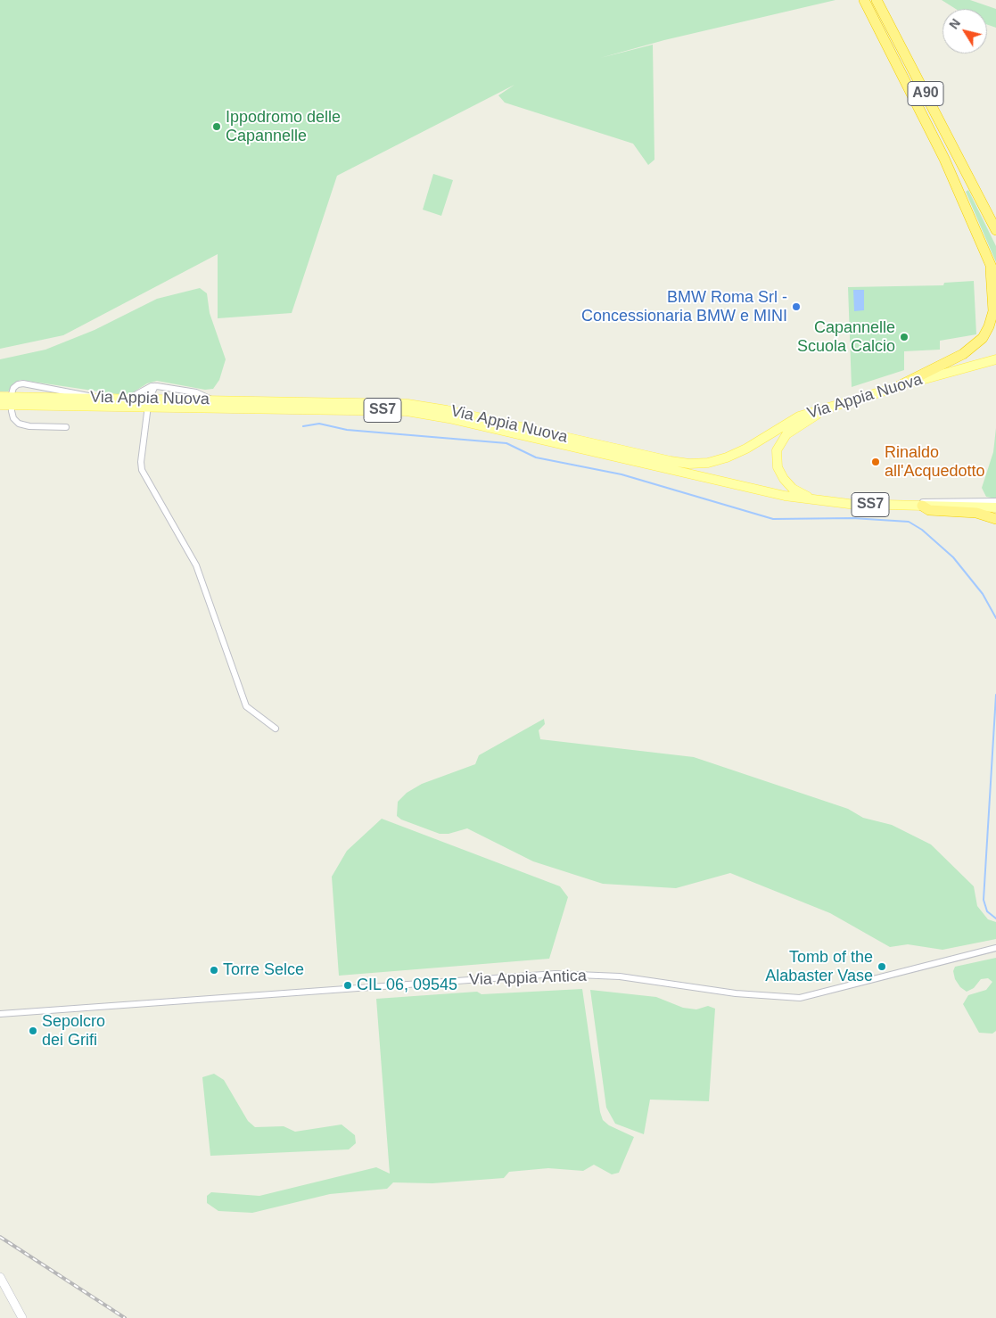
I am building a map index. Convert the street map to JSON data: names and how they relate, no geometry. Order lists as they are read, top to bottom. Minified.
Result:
{"streets":{"highway":["A90"],"main road":["Via Appia Nuova","SS7"],"street":["Via Appia Antica"]},"places":["Ippodromo delle Capannelle","BMW Roma Srl - Concessionaria BMW e MINI","Capannelle Scuola Calcio","Rinaldo all'Acquedotto","Tomb of the Alabaster Vase","Torre Selce","CIL 06, 09545","Sepolcro dei Grifi"],"north":"top left"}
